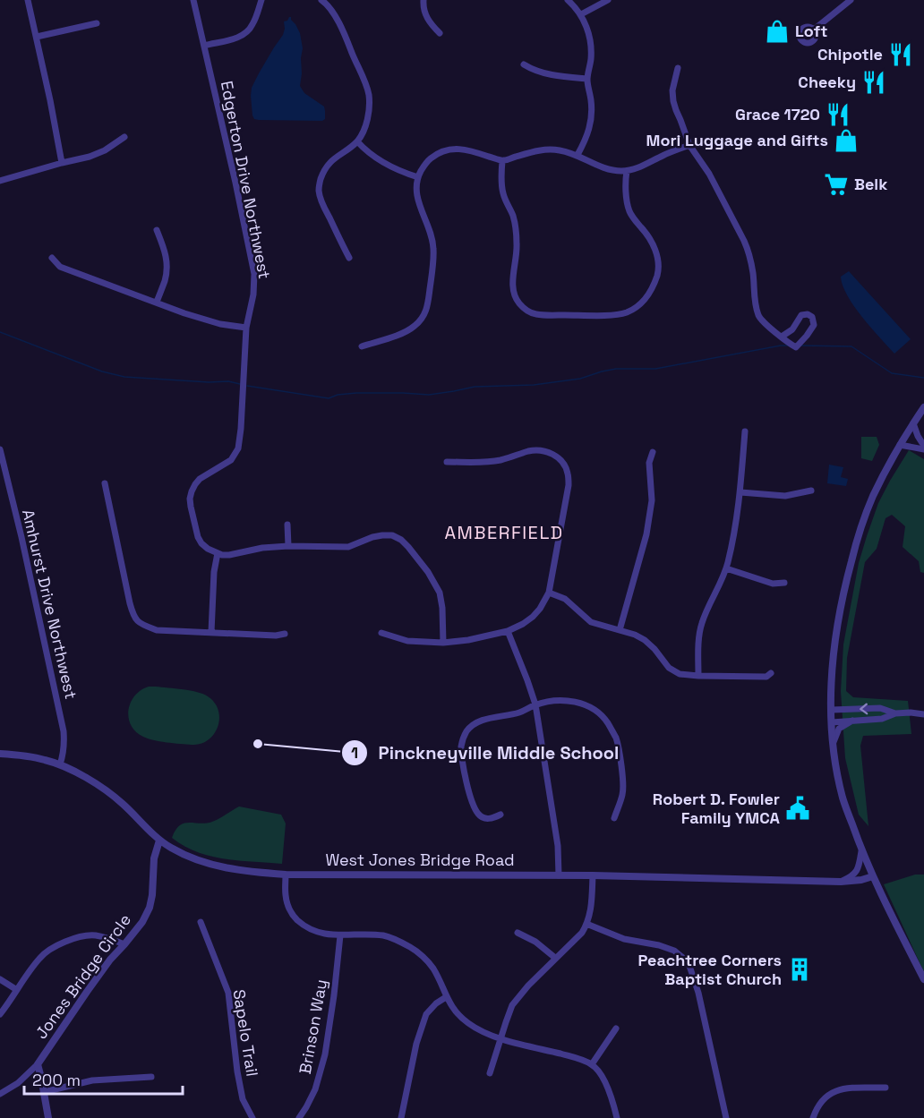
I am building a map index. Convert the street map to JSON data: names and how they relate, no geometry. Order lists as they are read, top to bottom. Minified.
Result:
{"streets":{"street":["Edgerton Drive Northwest","Amhurst Drive Northwest","West Jones Bridge Road","Jones Bridge Circle","Brinson Way","Sapelo Trail"]},"crossings":[["Amhurst Drive Northwest","West Jones Bridge Road"],["West Jones Bridge Road","Jones Bridge Circle"]],"districts":["AMBERFIELD"],"places":{"shop":["Loft","Mori Luggage and Gifts"],"restaurant":["Chipotle","Cheeky","Grace 1720"],"supermarket":["Belk"],"other":["Pinckneyville Middle School"],"public building":["Robert D. Fowler Family YMCA"],"building":["Peachtree Corners Baptist Church"]},"scale_bar":"200 m"}
